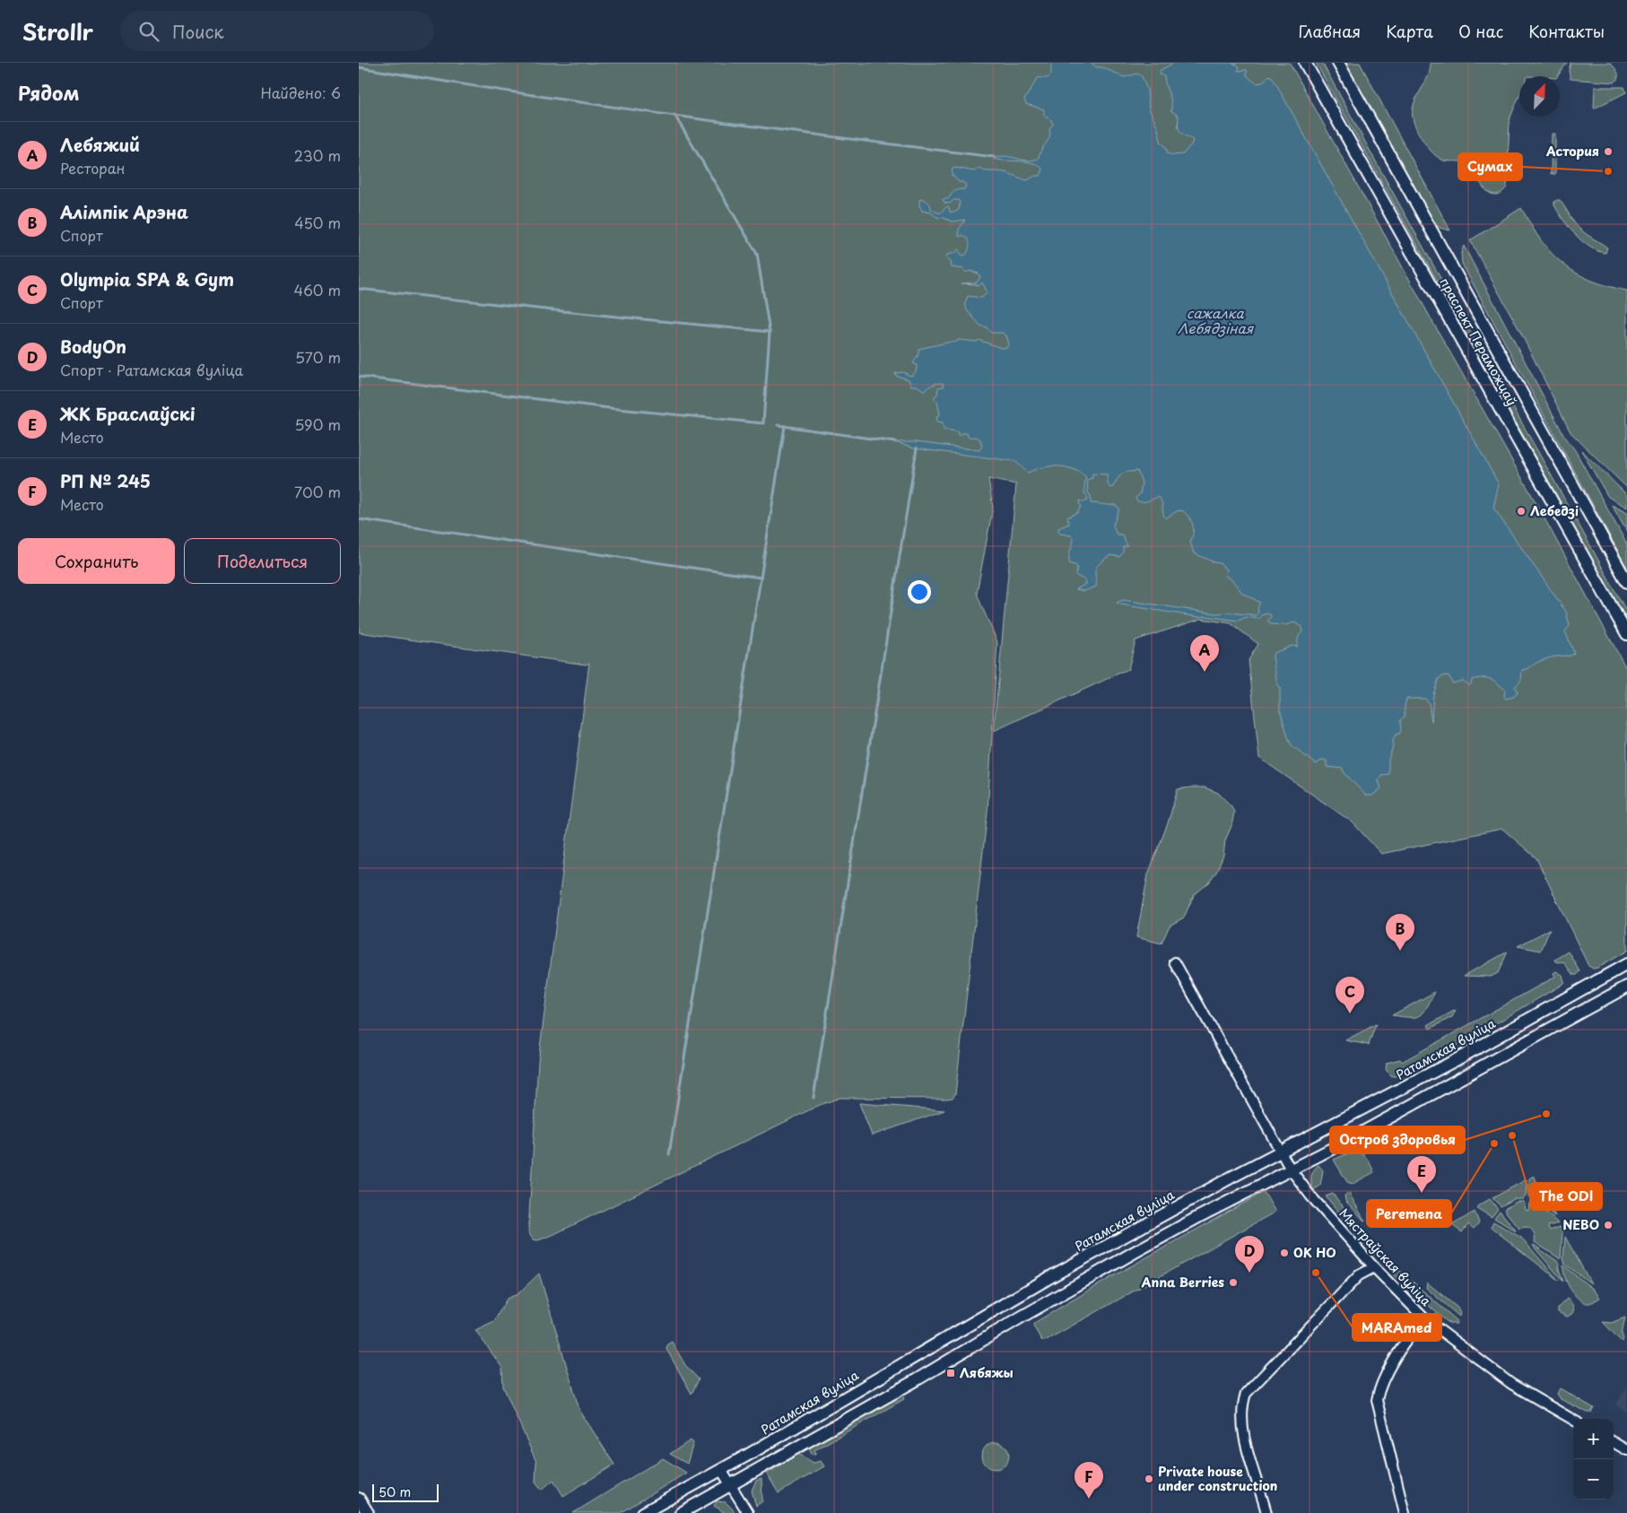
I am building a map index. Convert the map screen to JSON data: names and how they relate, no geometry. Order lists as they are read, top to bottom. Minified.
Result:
{"streets":{"main road":["праспект Пераможцаў","Ратамская вуліца"],"street":["Мястраўская вуліца"]},"crossings":[["Ратамская вуліца","Мястраўская вуліца"]],"water":["сажалка Лебядзіная"],"places":{"other":["Астория","Сумах","Лебедзі","Остров здоровья","The ODI","Peremena","NEBO","ОК НО","MARAmed","Anna Berries","Private house under construction"],"transit":["Лябяжы"]},"scale_bar":"50 m","north":"top right","page":{"header":"Strollr","search":"Поиск","nav":["Главная","Карта","О нас","Контакты"],"heading":["Рядом","Найдено: 6"],"list":[{"mark":"A","name":"Лебяжий","note":"Ресторан","value":"230 m"},{"mark":"B","name":"Алімпік Арэна","note":"Спорт","value":"450 m"},{"mark":"C","name":"Olympia SPA & Gym","note":"Спорт","value":"460 m"},{"mark":"D","name":"BodyOn","note":"Спорт · Ратамская вуліца","value":"570 m"},{"mark":"E","name":"ЖК Браслаўскі","note":"Место","value":"590 m"},{"mark":"F","name":"РП № 245","note":"Место","value":"700 m"}],"buttons":["Сохранить","Поделиться"],"pins":["A","B","C","E","D","F"],"map_buttons":["+","−"],"scale":"50 m"}}
